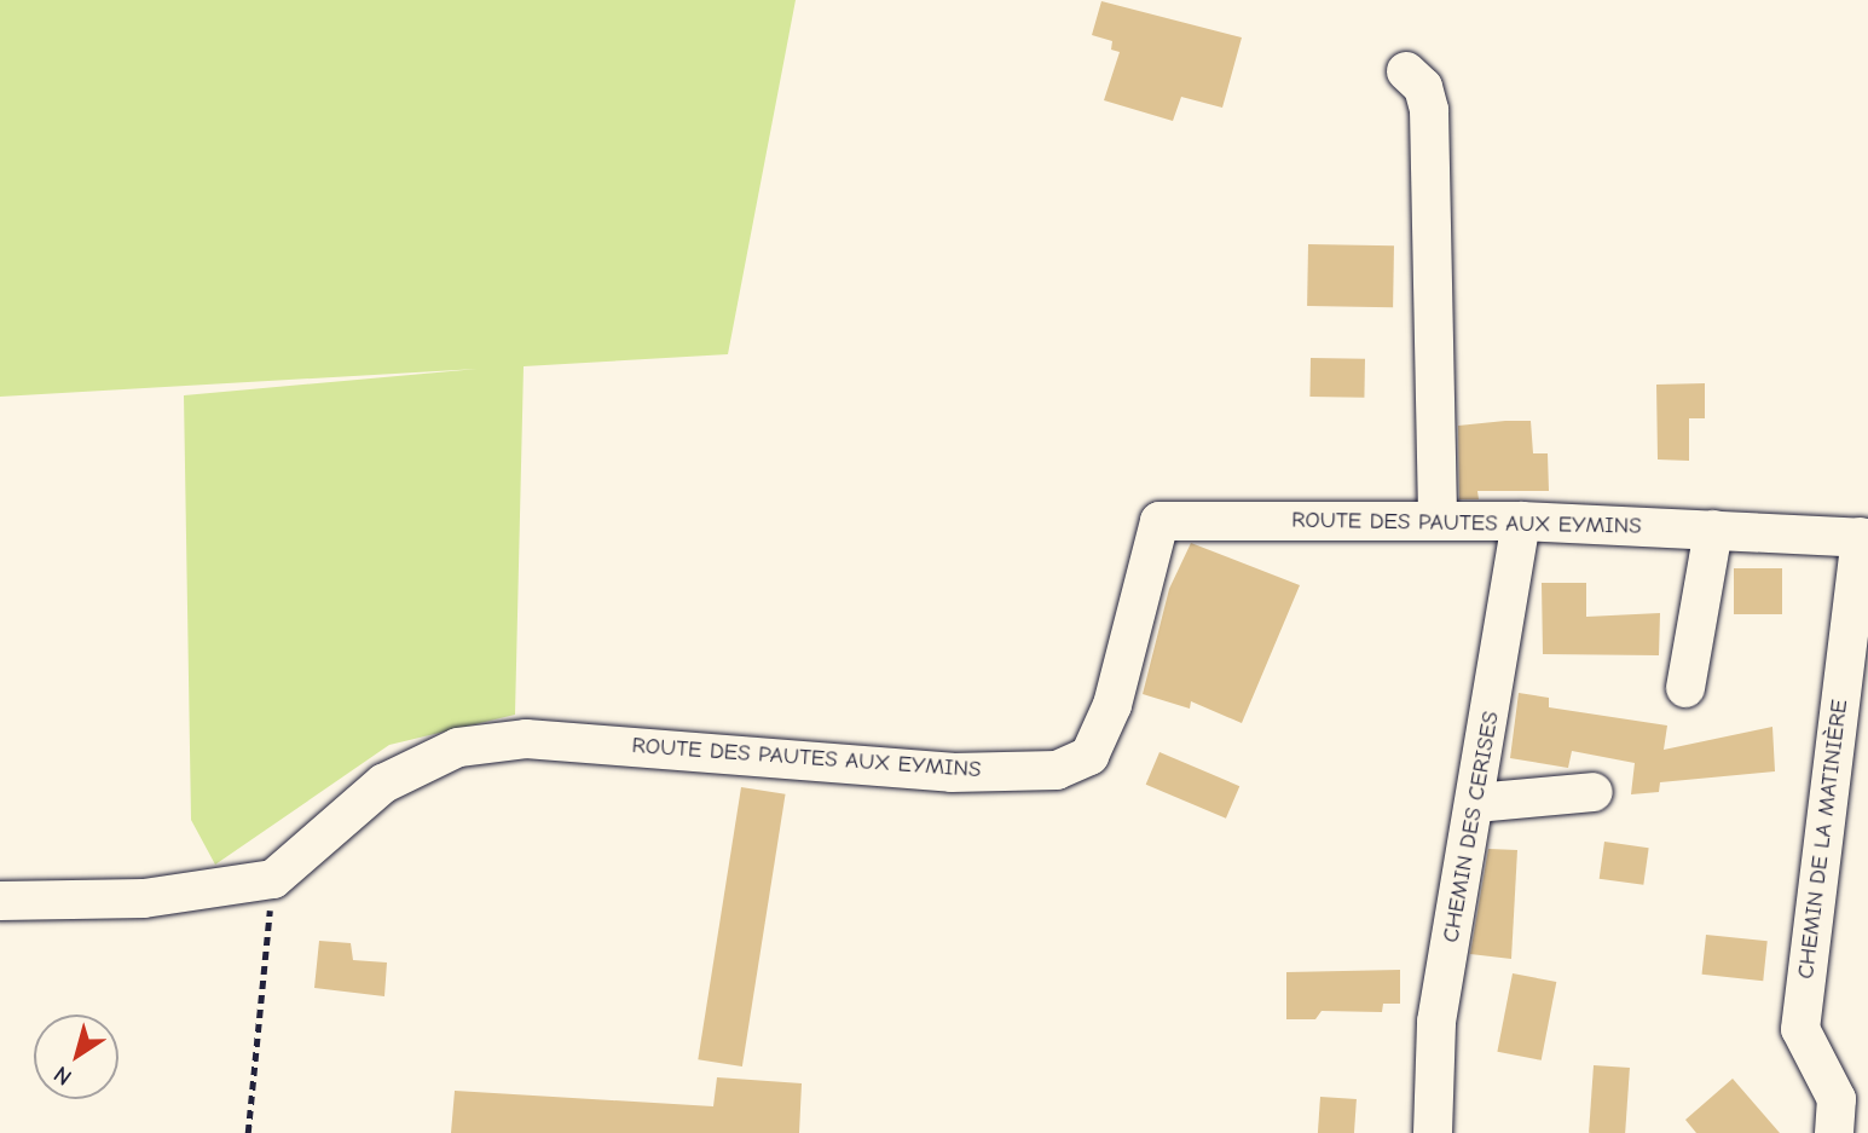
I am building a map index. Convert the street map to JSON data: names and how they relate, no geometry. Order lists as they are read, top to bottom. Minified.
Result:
{"streets":{"street":["ROUTE DES PAUTES AUX EYMINS","CHEMIN DES CERISES","CHEMIN DE LA MATINIÈRE"]},"crossings":[["ROUTE DES PAUTES AUX EYMINS","CHEMIN DES CERISES"],["ROUTE DES PAUTES AUX EYMINS","CHEMIN DE LA MATINIÈRE"]],"north":"bottom left"}
